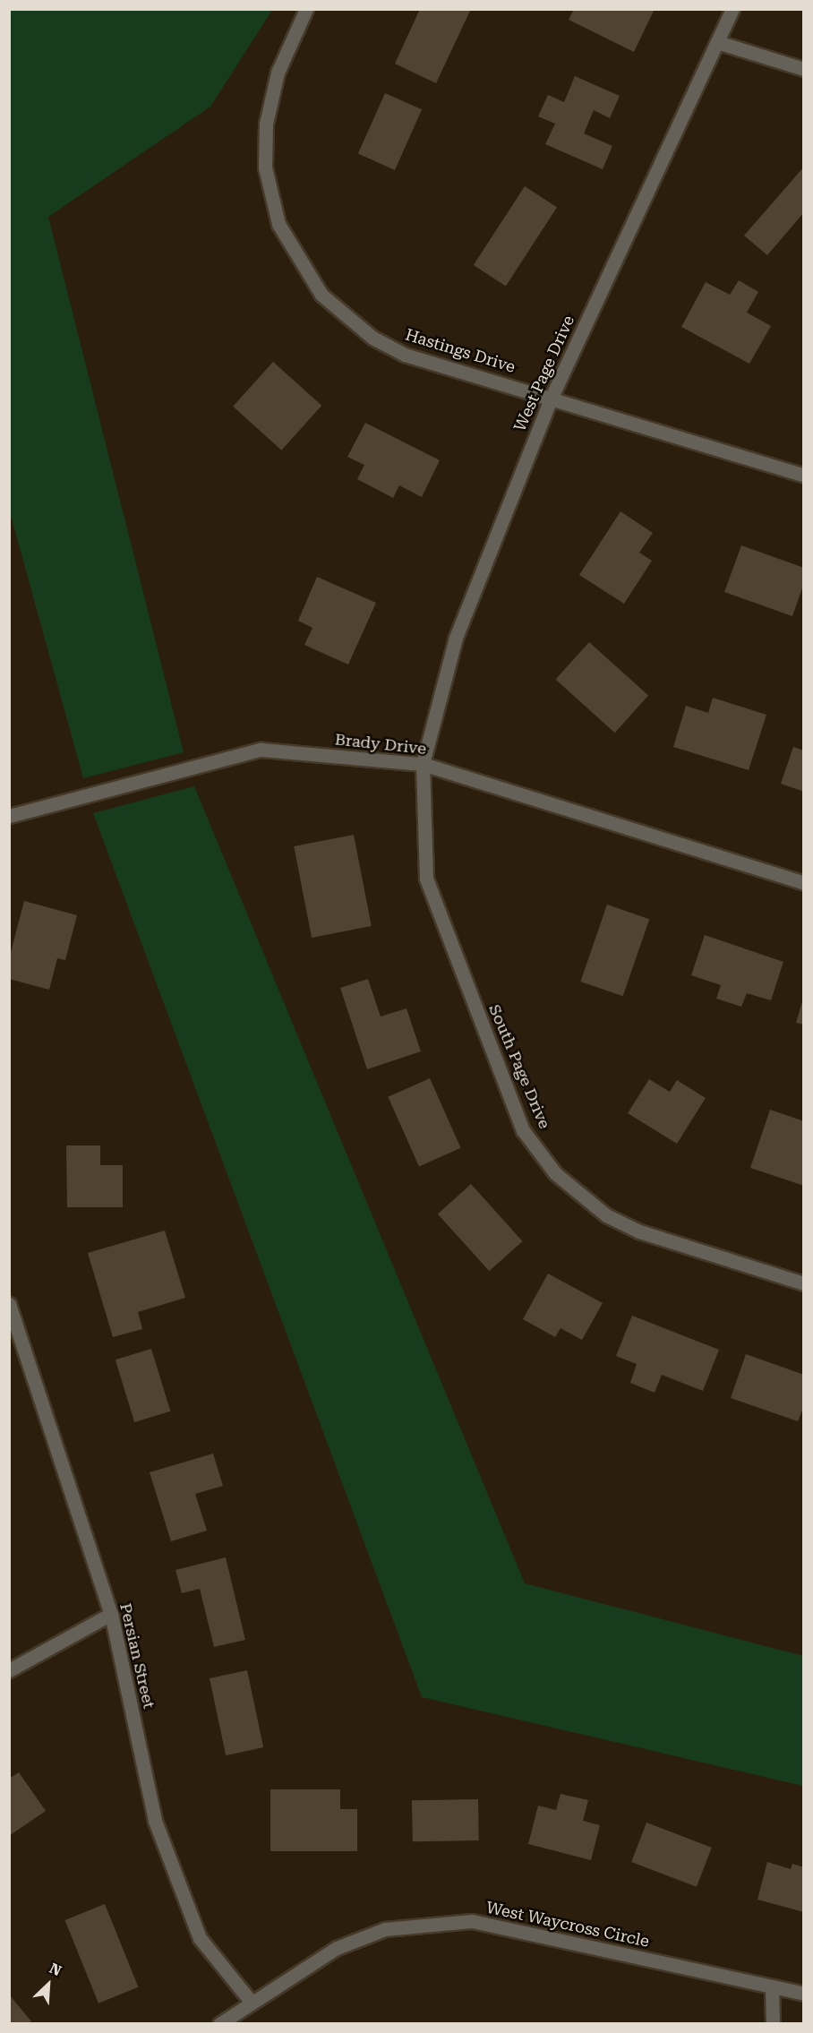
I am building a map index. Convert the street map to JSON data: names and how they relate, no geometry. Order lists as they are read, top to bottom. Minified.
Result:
{"streets":{"street":["Hastings Drive","West Page Drive","Brady Drive","South Page Drive","Persian Street","West Waycross Circle"]},"crossings":[["Hastings Drive","West Page Drive"],["West Page Drive","Brady Drive"],["West Page Drive","South Page Drive"],["Brady Drive","South Page Drive"],["Persian Street","West Waycross Circle"]],"north":"top right"}
